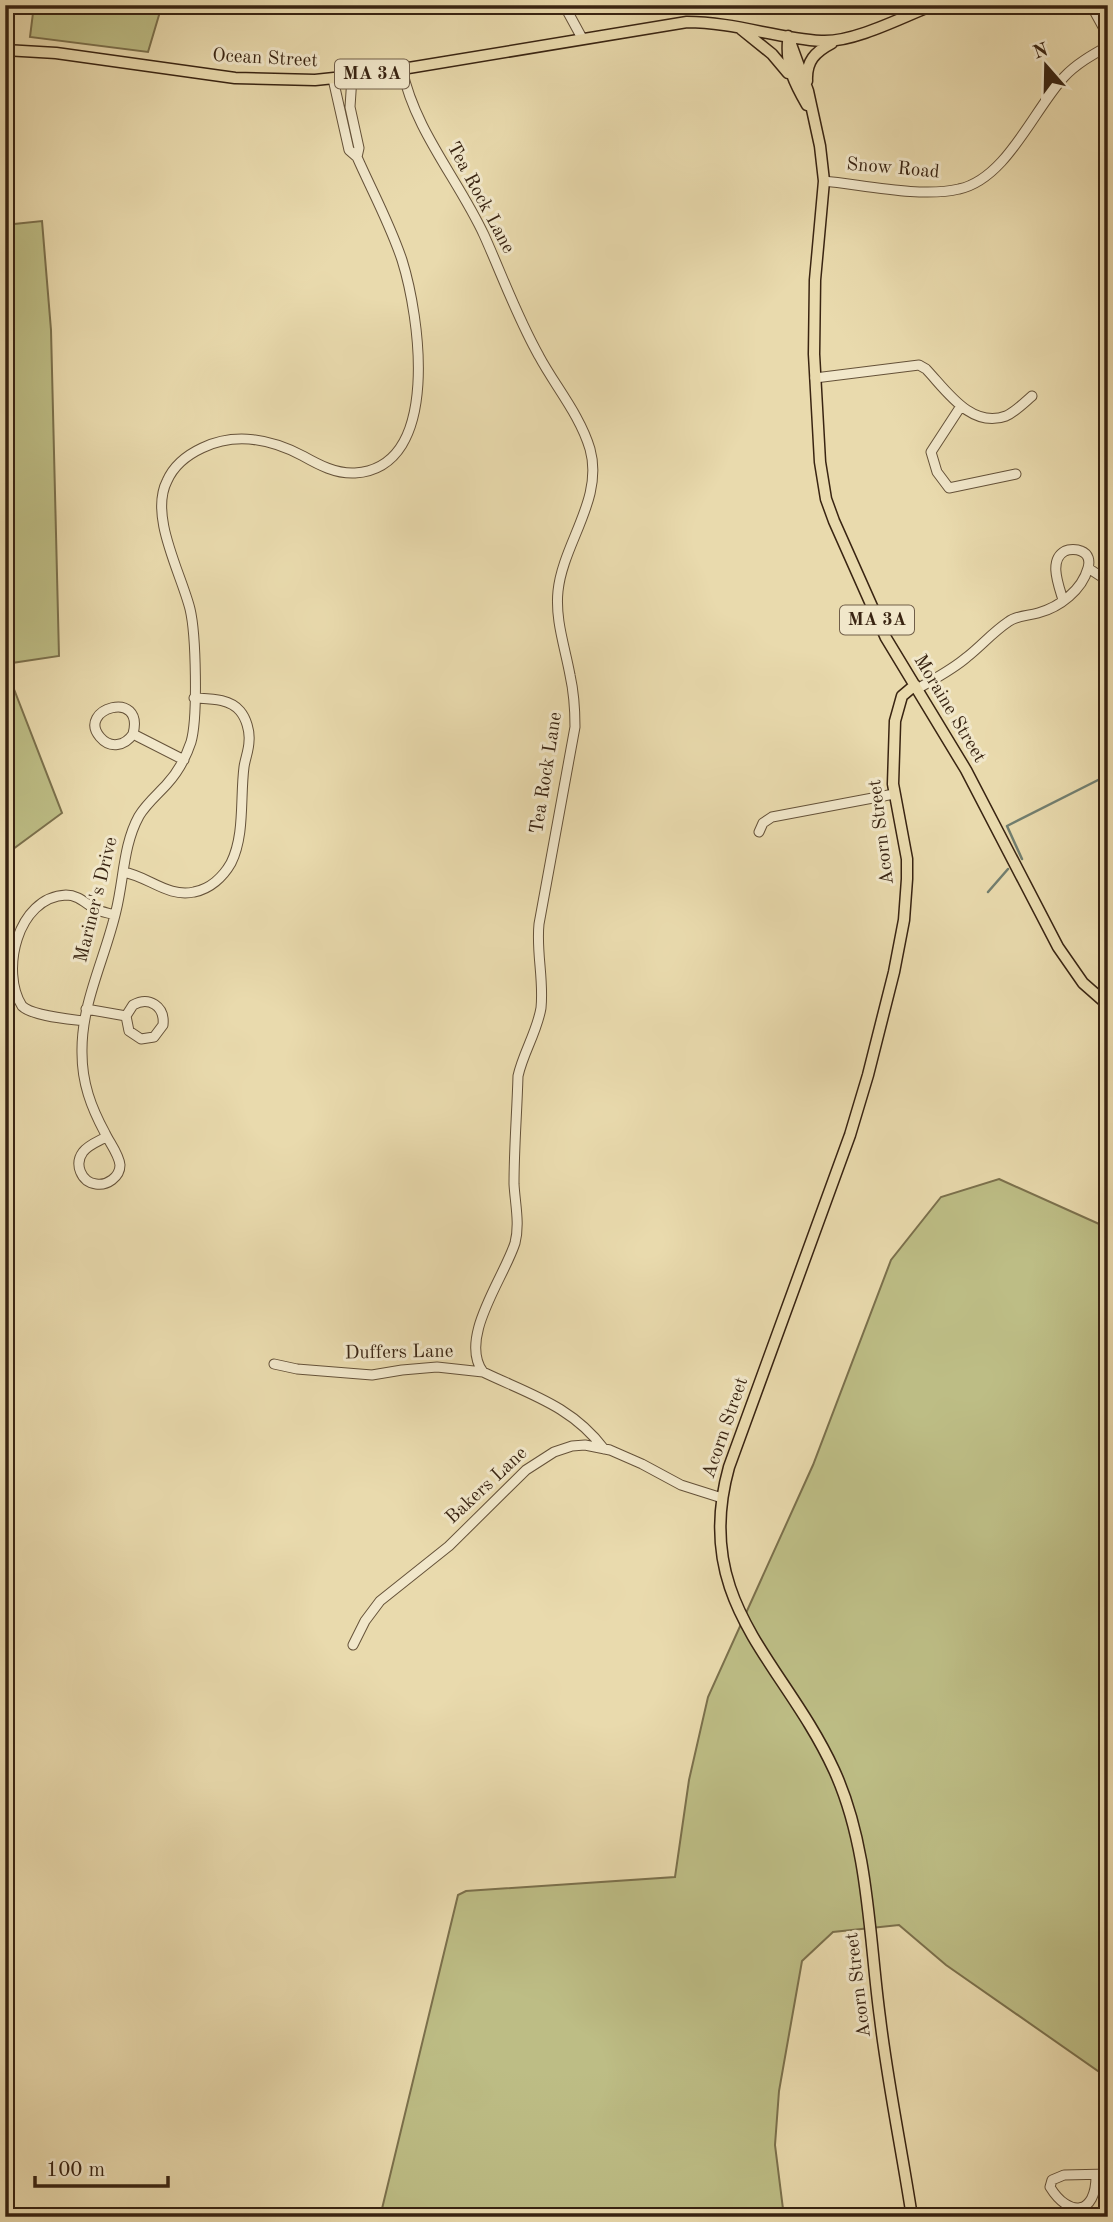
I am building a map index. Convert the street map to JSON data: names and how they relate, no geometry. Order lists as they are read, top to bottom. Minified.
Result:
{"streets":{"main road":["Ocean Street","MA 3A","Moraine Street","Acorn Street"],"street":["Snow Road","Tea Rock Lane","Mariner's Drive","Duffers Lane","Bakers Lane"]},"crossings":[["Ocean Street","MA 3A"],["Ocean Street","Tea Rock Lane"],["Ocean Street","Moraine Street"],["Ocean Street","Mariner's Drive"],["MA 3A","Moraine Street"],["Snow Road","Moraine Street"],["Tea Rock Lane","Duffers Lane"],["Moraine Street","Acorn Street"],["Acorn Street","Bakers Lane"]],"scale_bar":"100 m","north":"top"}
